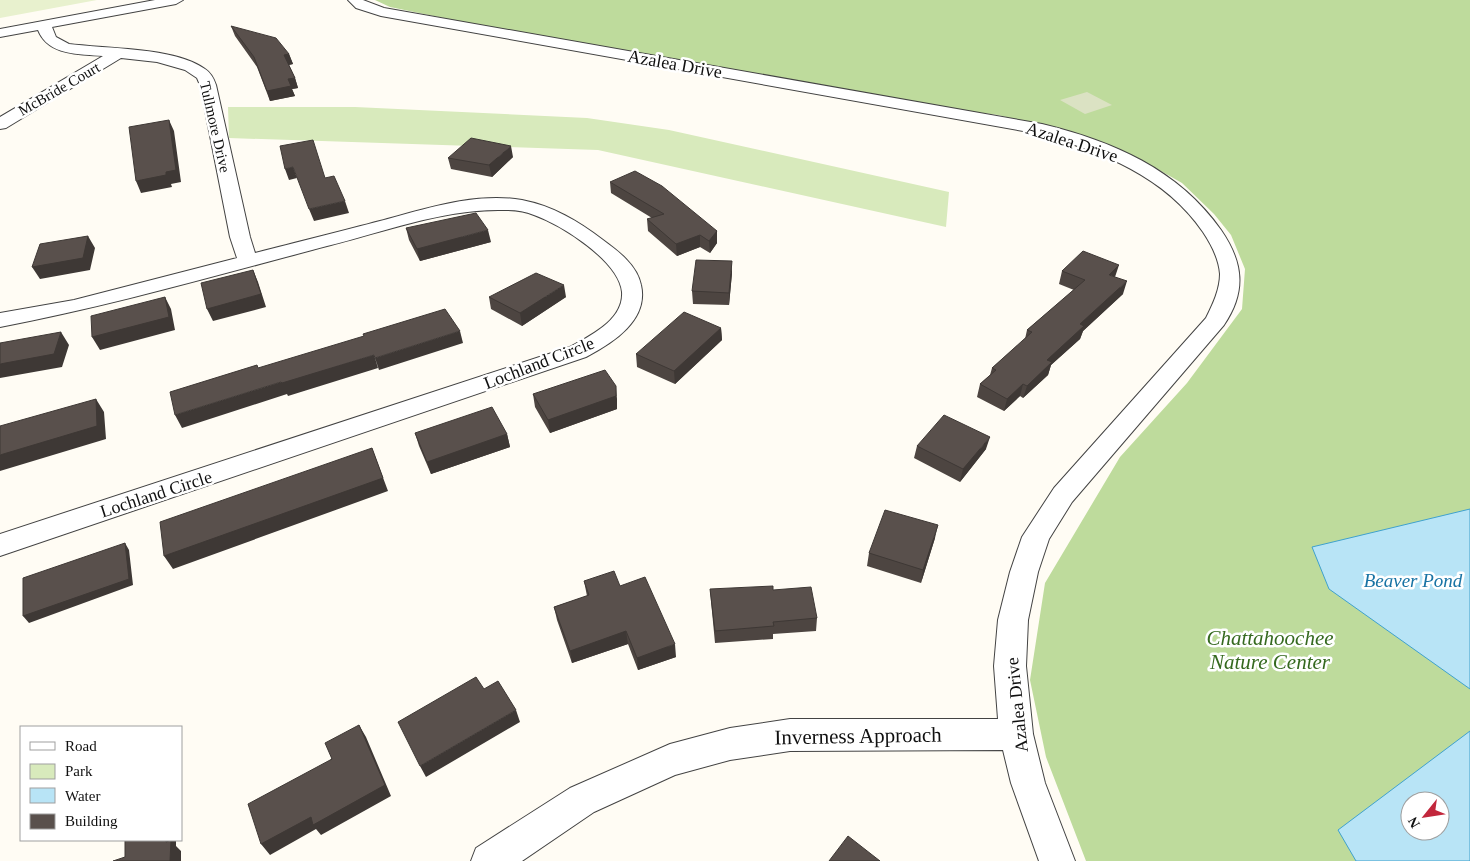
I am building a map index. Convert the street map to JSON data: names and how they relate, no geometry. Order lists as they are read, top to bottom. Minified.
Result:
{"streets":{"street":["Azalea Drive","McBride Court","Tullmore Drive","Lochland Circle","Inverness Approach"]},"crossings":[["Azalea Drive","Inverness Approach"],["McBride Court","Tullmore Drive"],["Tullmore Drive","Lochland Circle"]],"water":["Beaver Pond"],"parks":["Chattahoochee Nature Center"],"legend":["Road","Park","Water","Building"],"north":"bottom left"}
